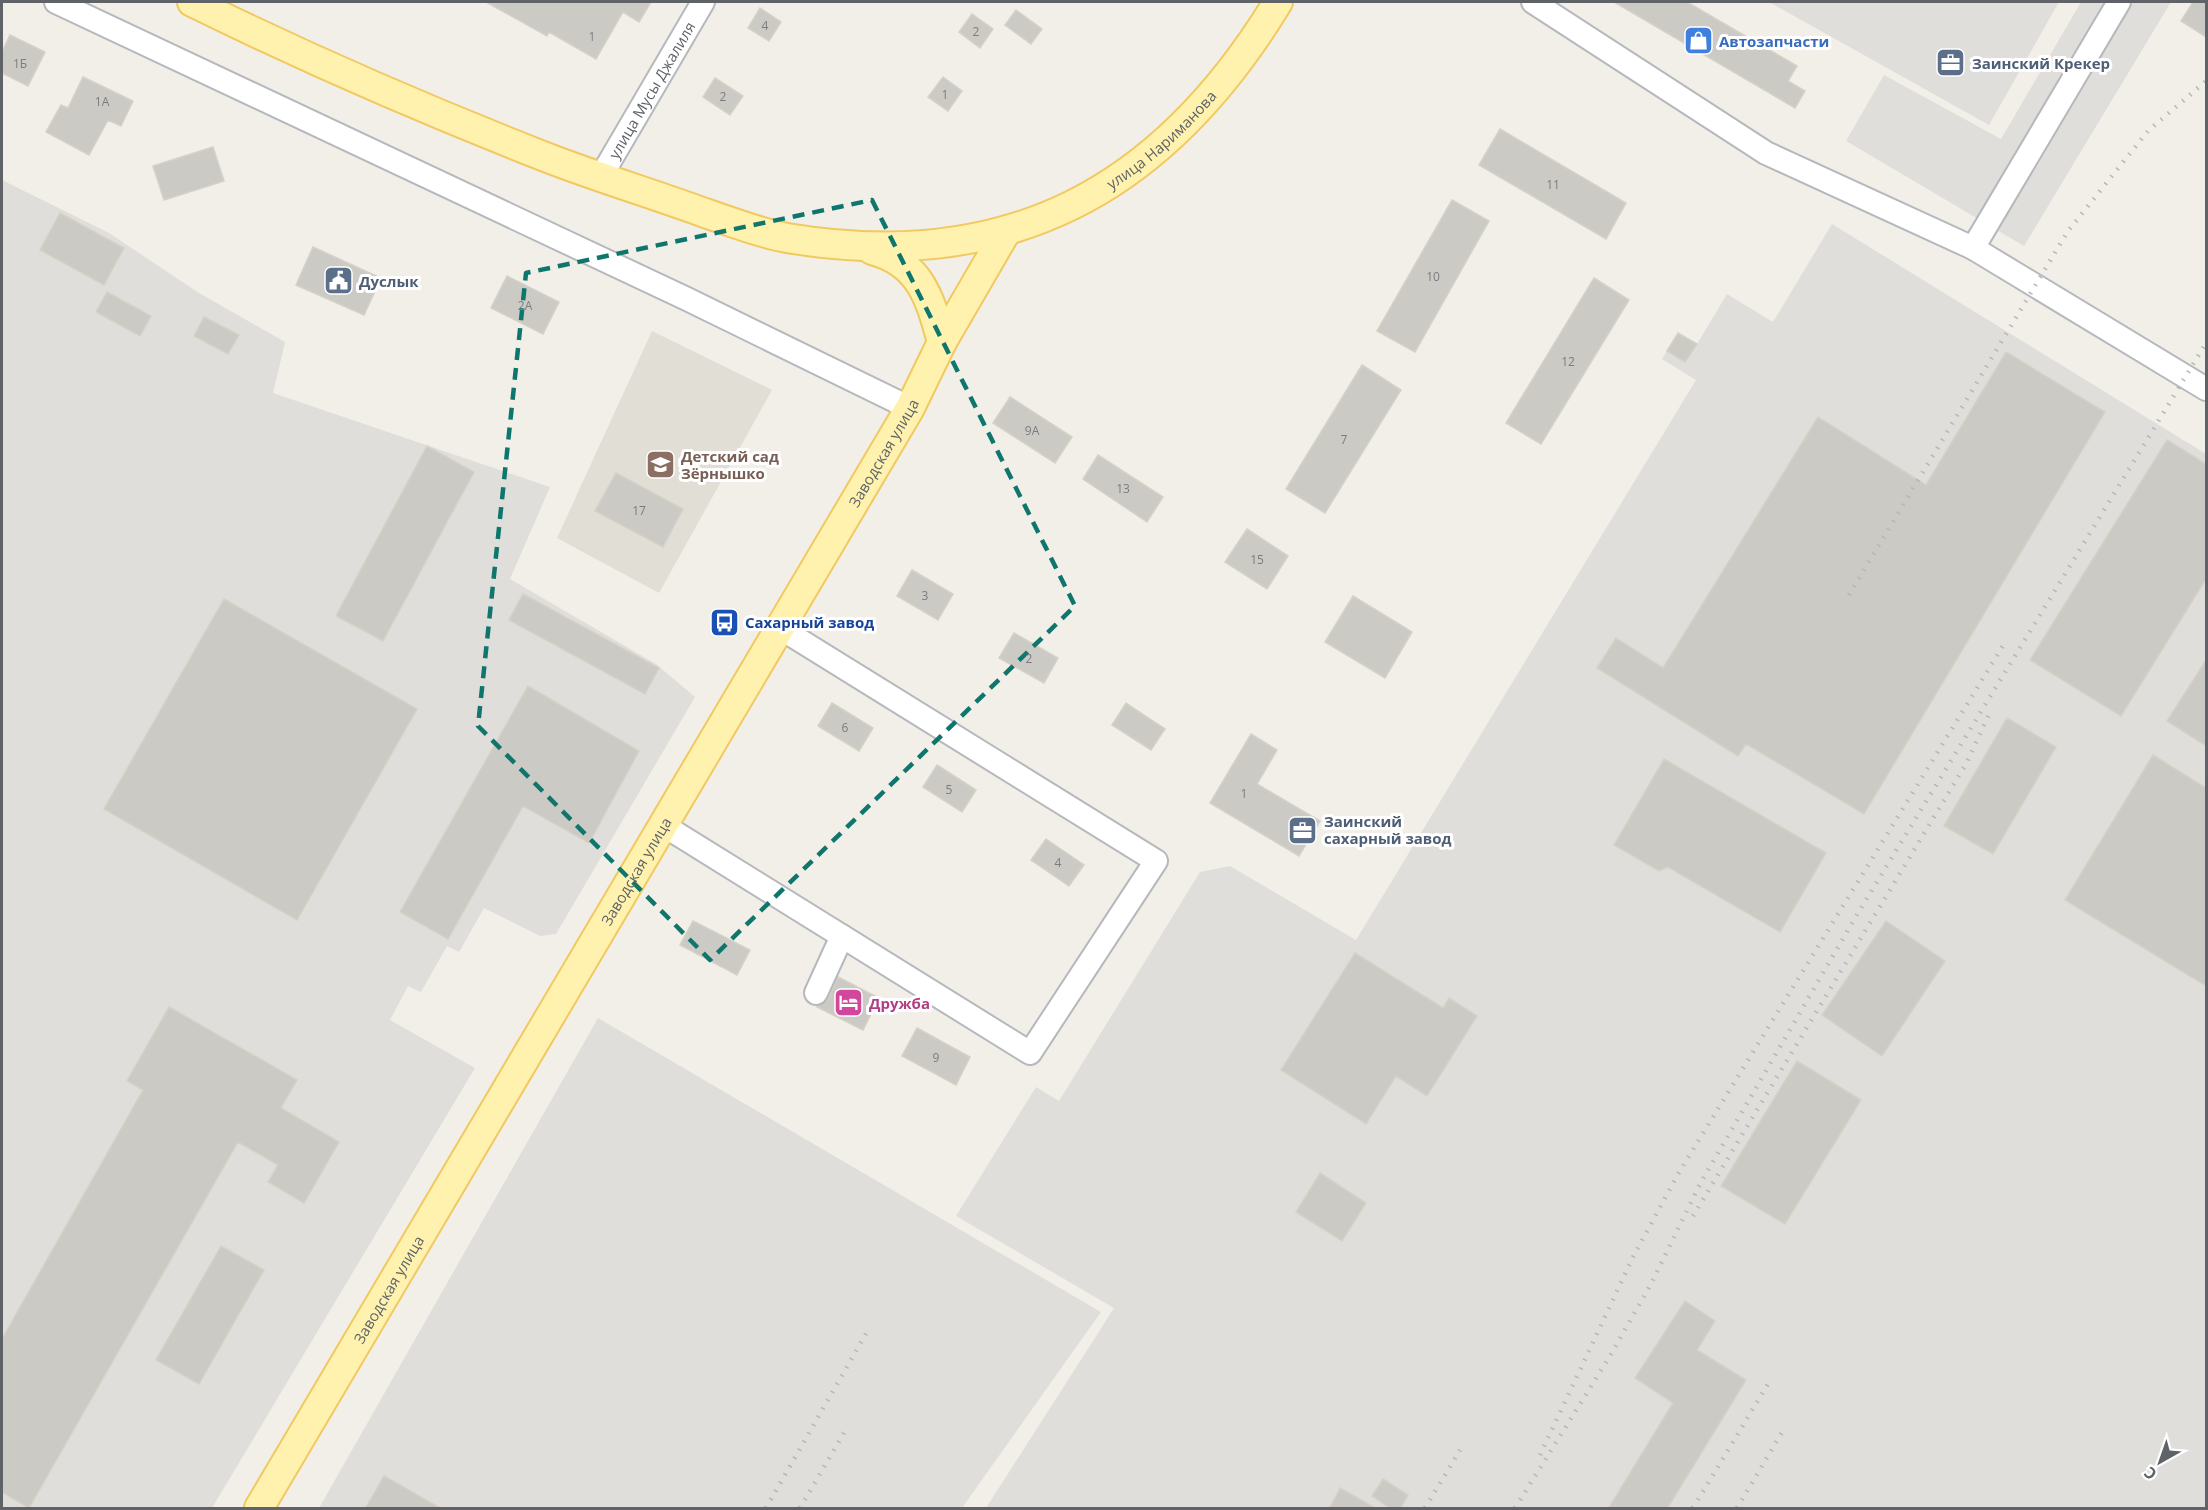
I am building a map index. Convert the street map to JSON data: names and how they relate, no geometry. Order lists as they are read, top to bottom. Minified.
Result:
{"streets":{"main road":["улица Нариманова","Заводская улица"],"street":["улица Мусы Джалиля"]},"crossings":[["улица Нариманова","Заводская улица"]],"places":{"shop":["Автозапчасти"],"office":["Заинский Крекер","Заинский сахарный завод"],"public building":["Дуслык"],"school or university":["Детский сад Зёрнышко"],"bus stop":["Сахарный завод"],"hotel":["Дружба"]},"house_numbers":["4","2","1","1Б","1","2","1А","11","10","2А","12","9А","7","13","17","15","3","2","6","5","1","4","9"],"north":"bottom left"}
